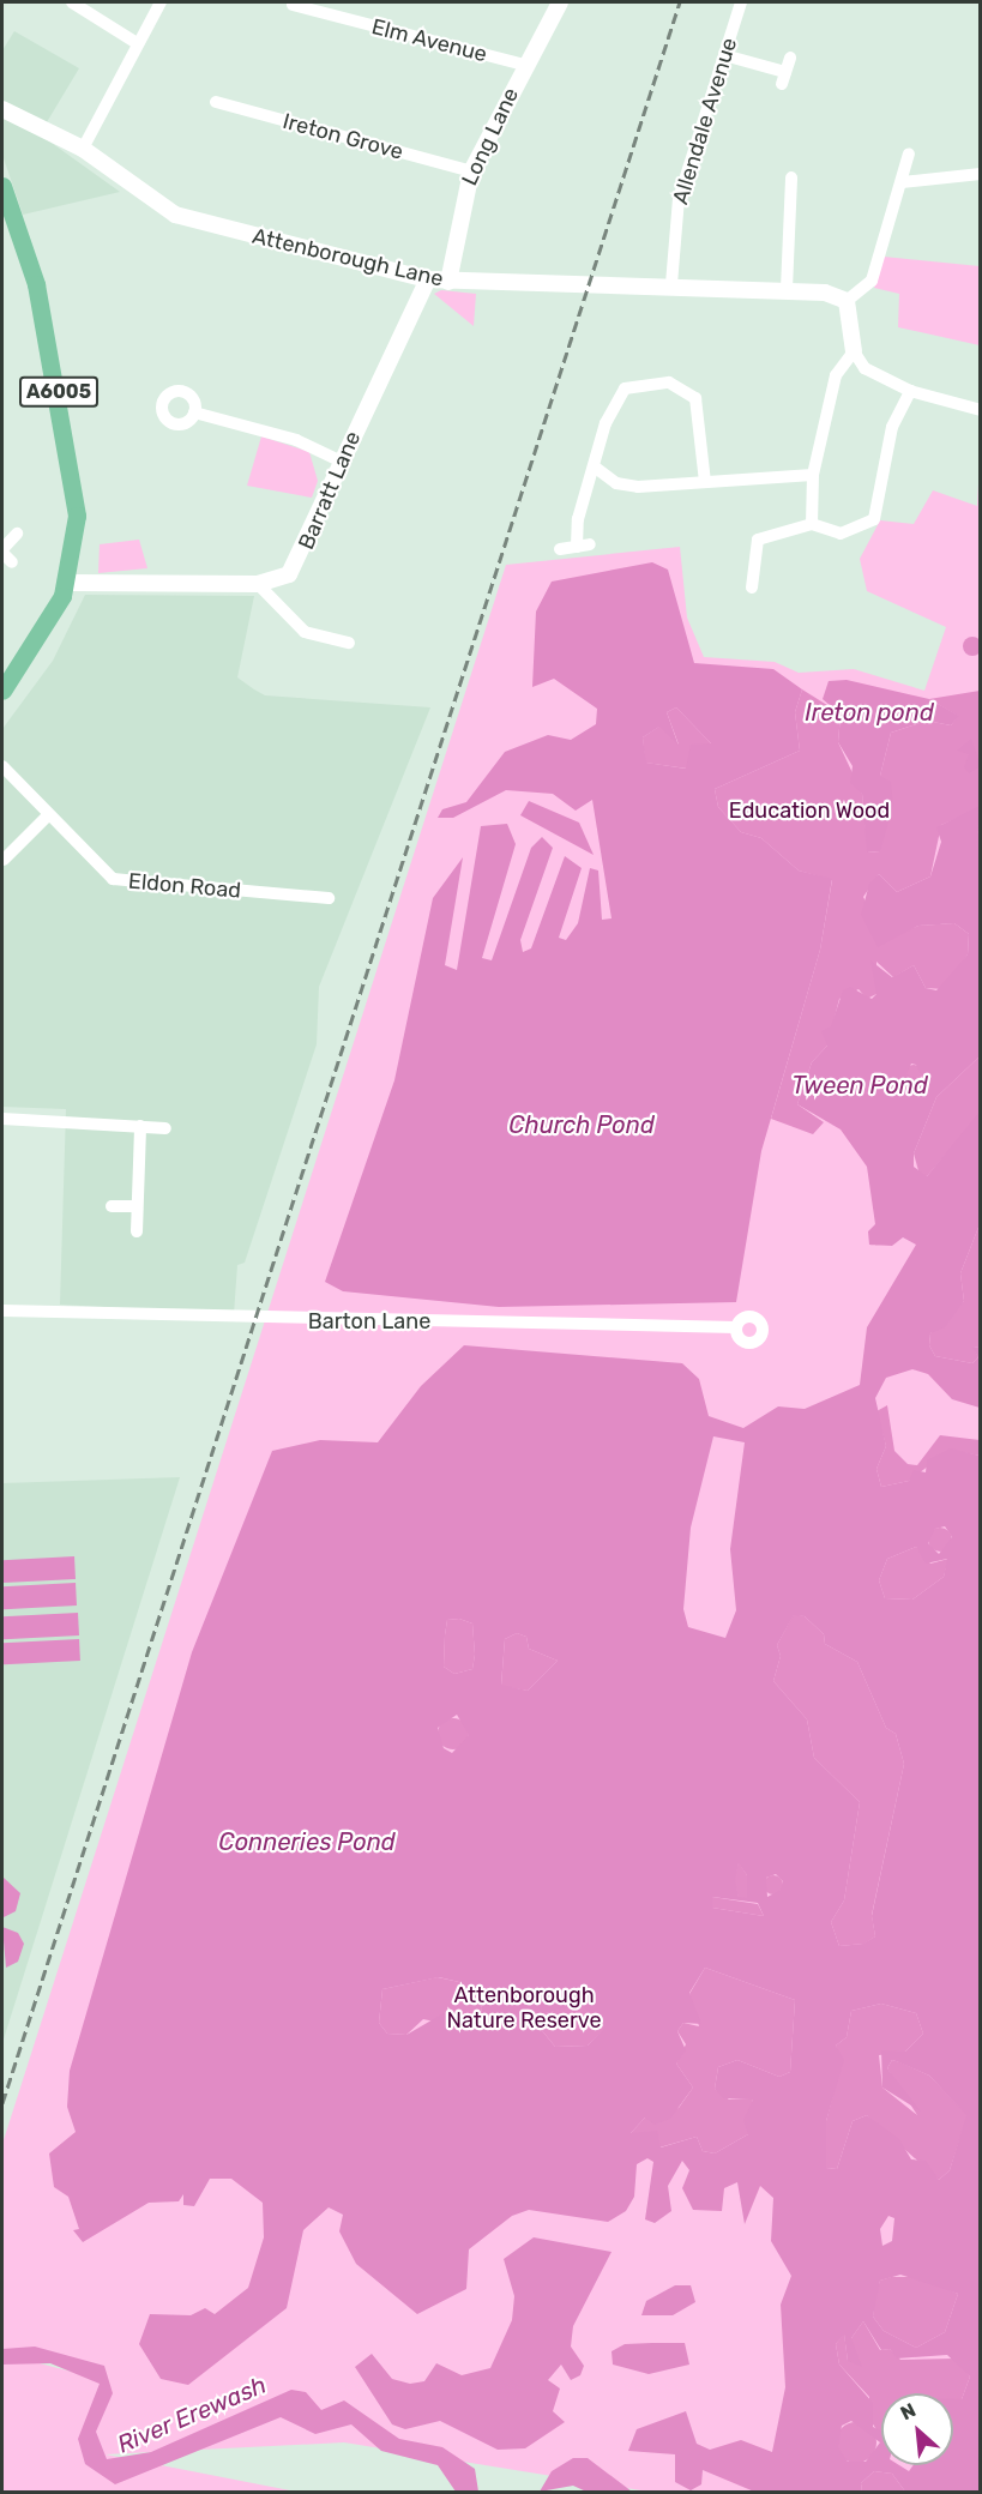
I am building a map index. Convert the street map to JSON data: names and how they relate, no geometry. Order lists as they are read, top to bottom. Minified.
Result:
{"streets":{"main road":["A6005"],"street":["Elm Avenue","Allendale Avenue","Ireton Grove","Long Lane","Attenborough Lane","Barratt Lane","Eldon Road","Barton Lane"]},"crossings":[["Elm Avenue","Long Lane"],["Allendale Avenue","Attenborough Lane"],["Ireton Grove","Long Lane"],["Long Lane","Attenborough Lane"],["Attenborough Lane","Barratt Lane"]],"water":["Ireton pond","Tween Pond","Church Pond","Conneries Pond","River Erewash"],"parks":["Education Wood","Attenborough Nature Reserve"],"north":"top left"}
